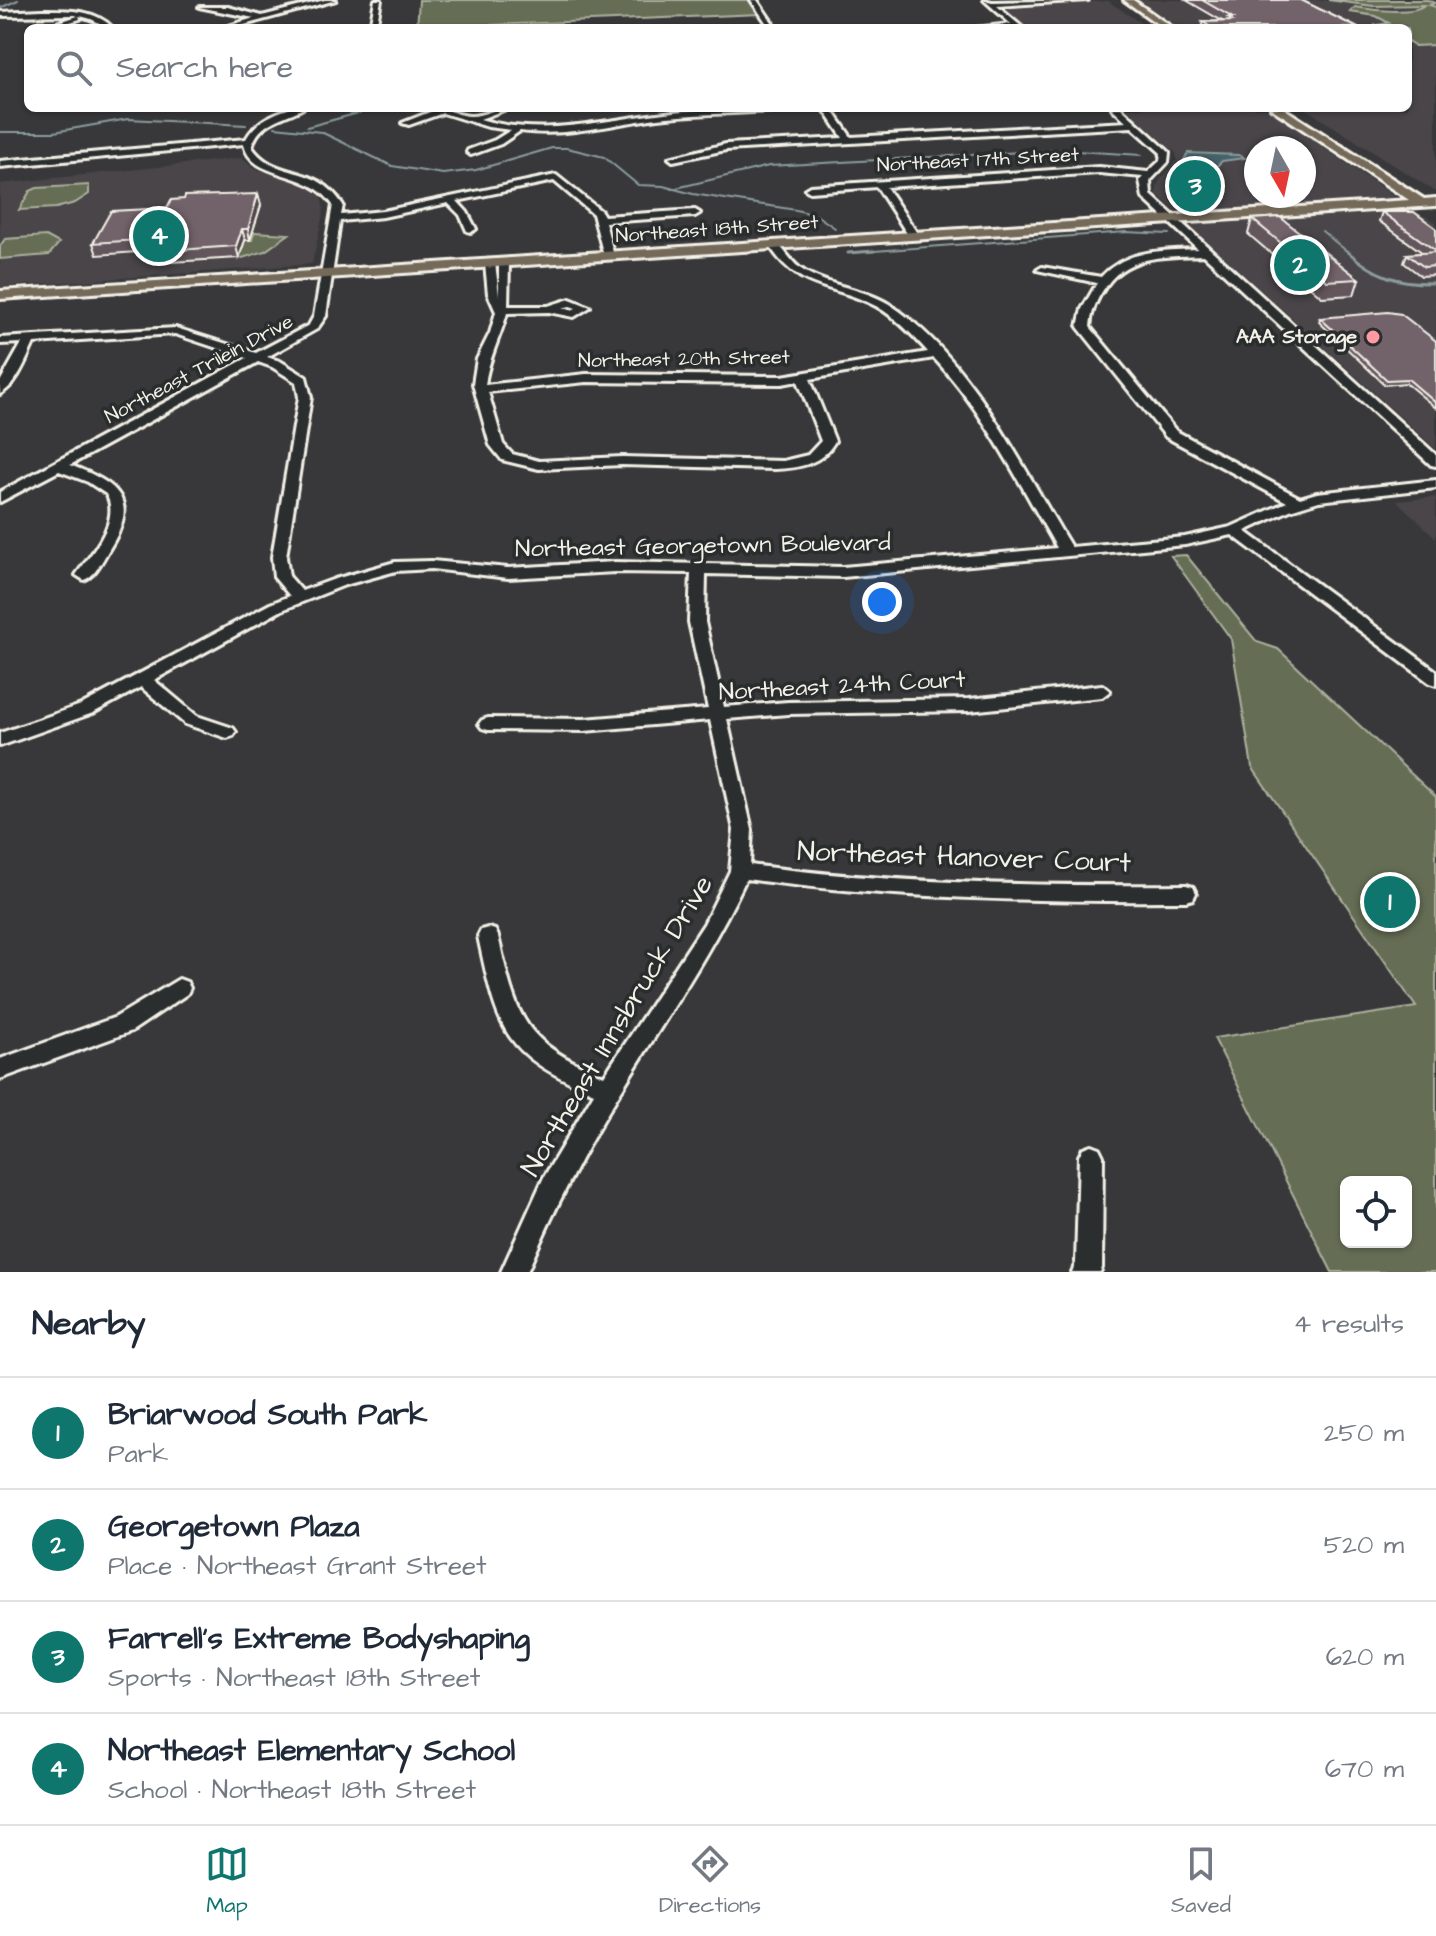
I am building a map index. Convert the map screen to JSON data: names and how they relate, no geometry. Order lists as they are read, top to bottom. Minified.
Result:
{"streets":{"main road":["Northeast 18th Street"],"street":["Northeast 17th Street","Northeast 20th Street","Northeast Trilein Drive","Northeast Georgetown Boulevard","Northeast 24th Court","Northeast Hanover Court","Northeast Innsbruck Drive"]},"crossings":[["Northeast 18th Street","Northeast Trilein Drive"],["Northeast Georgetown Boulevard","Northeast Innsbruck Drive"],["Northeast 24th Court","Northeast Innsbruck Drive"],["Northeast Hanover Court","Northeast Innsbruck Drive"]],"places":["AAA Storage"],"north":"bottom","page":{"search":"Search here","pins":["3","4","2","1"],"heading":["Nearby","4 results"],"list":[{"mark":"1","name":"Briarwood South Park","note":"Park","value":"250 m"},{"mark":"2","name":"Georgetown Plaza","note":"Place · Northeast Grant Street","value":"520 m"},{"mark":"3","name":"Farrell's Extreme Bodyshaping","note":"Sports · Northeast 18th Street","value":"620 m"},{"mark":"4","name":"Northeast Elementary School","note":"School · Northeast 18th Street","value":"670 m"}],"nav":["Map","Directions","Saved"]}}
